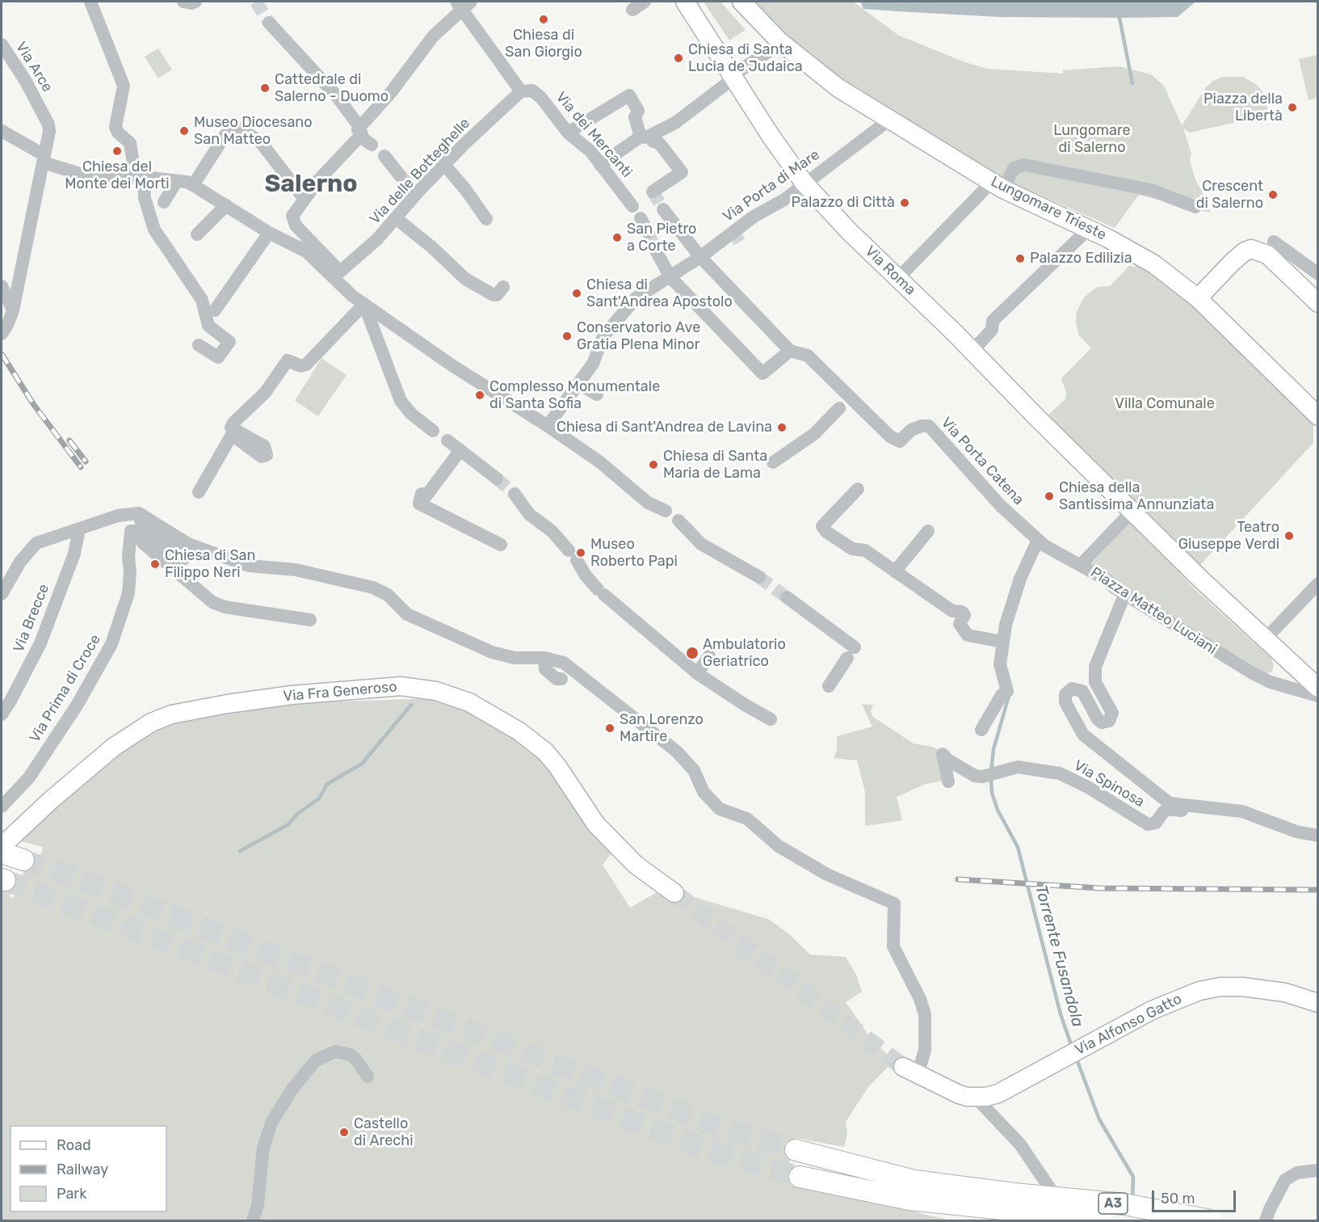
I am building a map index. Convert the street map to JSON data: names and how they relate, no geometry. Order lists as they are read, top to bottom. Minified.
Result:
{"streets":{"highway":["A3"],"main road":["Lungomare Trieste","Via Roma","Via Fra Generoso","Via Alfonso Gatto"],"street":["Via Arce","Via dei Mercanti","Via delle Botteghelle","Via Porta di Mare","Via Porta Catena","Piazza Matteo Luciani","Via Brecce","Via Prima di Croce","Via Spinosa"]},"crossings":[["Via dei Mercanti","Via delle Botteghelle"],["Via Porta di Mare","Lungomare Trieste"],["Via Porta di Mare","Via Roma"],["Via Roma","Piazza Matteo Luciani"]],"districts":["Salerno"],"water":["Torrente Fusandola"],"parks":["Lungomare di Salerno","Villa Comunale"],"places":["Chiesa di San Giorgio","Chiesa di Santa Lucia de Judaica","Cattedrale di Salerno - Duomo","Piazza della Libertà","Museo Diocesano San Matteo","Chiesa del Monte dei Morti","Crescent di Salerno","Palazzo di Città","San Pietro a Corte","Palazzo Edilizia","Chiesa di Sant'Andrea Apostolo","Conservatorio Ave Gratia Plena Minor","Complesso Monumentale di Santa Sofia","Chiesa di Sant'Andrea de Lavina","Chiesa di Santa Maria de Lama","Chiesa della Santissima Annunziata","Teatro Giuseppe Verdi","Museo Roberto Papi","Chiesa di San Filippo Neri","Ambulatorio Geriatrico","San Lorenzo Martire","Castello di Arechi"],"legend":["Road","Railway","Park"],"scale_bar":"50 m"}
